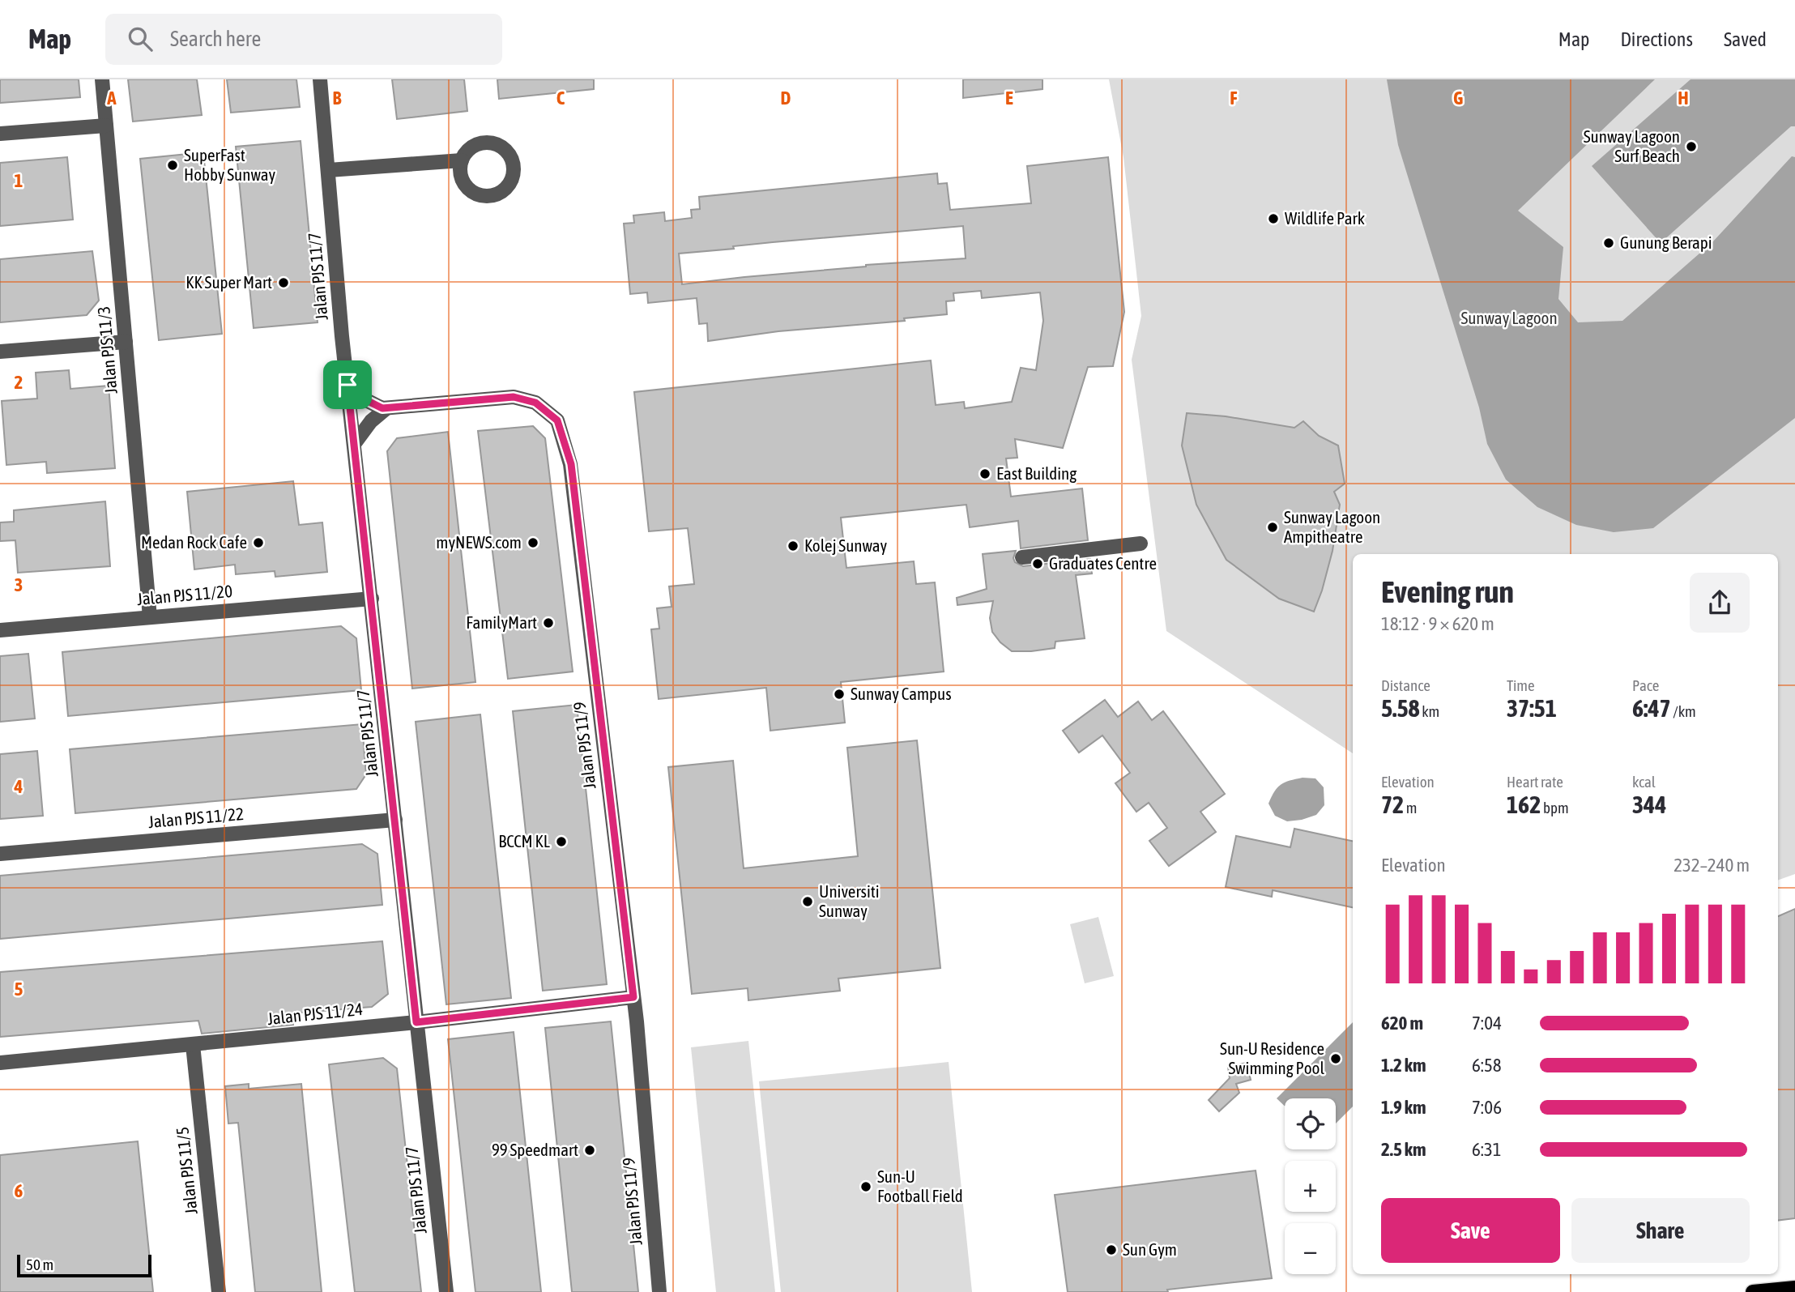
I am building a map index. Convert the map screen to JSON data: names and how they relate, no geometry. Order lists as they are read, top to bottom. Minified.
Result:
{"streets":{"street":["Jalan PJS 11/7","Jalan PJS 11/3","Jalan PJS 11/20","Jalan PJS 11/9","Jalan PJS 11/22","Jalan PJS 11/24","Jalan PJS 11/5"]},"crossings":[["Jalan PJS 11/7","Jalan PJS 11/20"],["Jalan PJS 11/7","Jalan PJS 11/9"],["Jalan PJS 11/7","Jalan PJS 11/22"],["Jalan PJS 11/7","Jalan PJS 11/24"],["Jalan PJS 11/3","Jalan PJS 11/20"],["Jalan PJS 11/9","Jalan PJS 11/24"],["Jalan PJS 11/24","Jalan PJS 11/5"]],"parks":["Sunway Lagoon"],"places":["Sunway Lagoon Surf Beach","SuperFast Hobby Sunway","Wildlife Park","Gunung Berapi","KK Super Mart","East Building","Sunway Lagoon Ampitheatre","Medan Rock Cafe","myNEWS.com","Kolej Sunway","Graduates Centre","FamilyMart","Sunway Campus","BCCM KL","Universiti Sunway","Sun-U Residence Swimming Pool","99 Speedmart","Sun-U Football Field","Sun Gym"],"scale_bar":"50 m","page":{"header":"Map","search":"Search here","nav":["Map","Directions","Saved"],"heading":["Evening run","18:12 · 9 × 620 m"],"stats":[["Distance","5.58 km"],["Time","37:51"],["Pace","6:47 /km"],["Elevation","72 m"],["Heart rate","162 bpm"],["kcal","344"]],"chart":["Elevation","232–240 m"],"list":[{"name":"620 m","note":"7:04"},{"name":"1.2 km","note":"6:58"},{"name":"1.9 km","note":"7:06"},{"name":"2.5 km","note":"6:31"}],"map_buttons":["+","−"],"buttons":["Save","Share"],"scale":"50 m"},"grid":{"columns":["A","B","C","D","E","F","G","H"],"rows":["1","2","3","4","5","6"]}}
